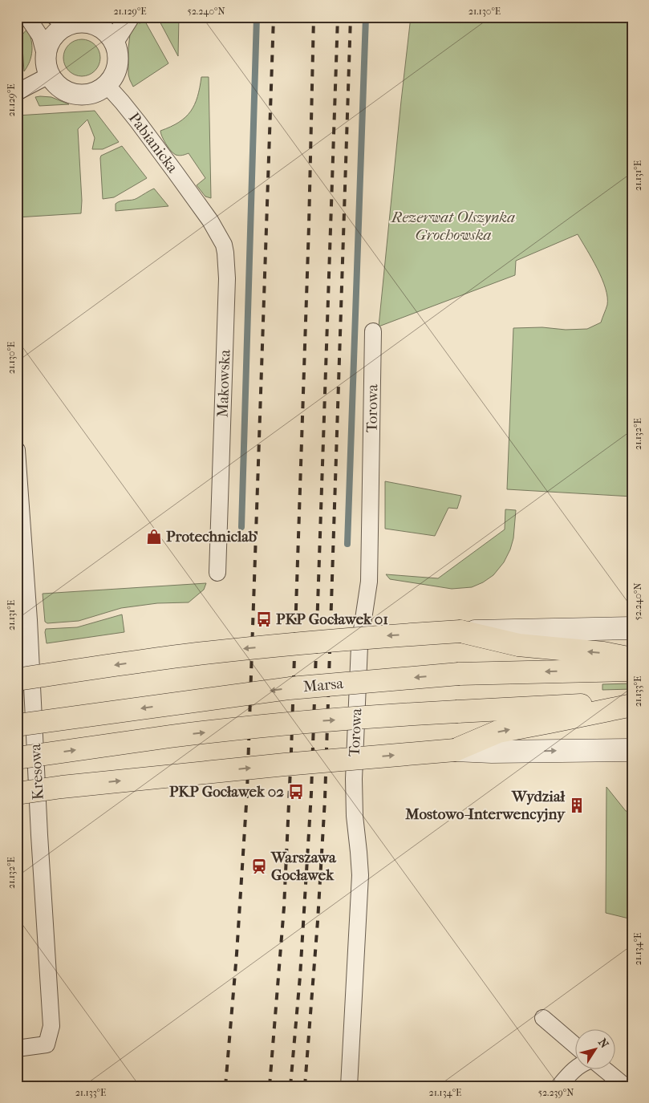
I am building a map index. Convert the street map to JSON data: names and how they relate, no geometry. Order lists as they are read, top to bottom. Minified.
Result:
{"streets":{"main road":["Marsa"],"street":["Pabianicka","Makowska","Torowa","Kresowa"]},"crossings":[["Pabianicka","Makowska"]],"parks":["Rezerwat Olszynka Grochowska"],"places":{"shop":["Protechniclab"],"bus stop":["PKP Gocławek 01","PKP Gocławek 02"],"building":["Wydział Mostowo-Interwencyjny"],"station":["Warszawa Gocławek"]},"north":"top right","coordinates":["21.129°E","52.240°N","21.130°E","21.131°E","21.132°E","21.133°E","21.134°E","52.239°N"]}
